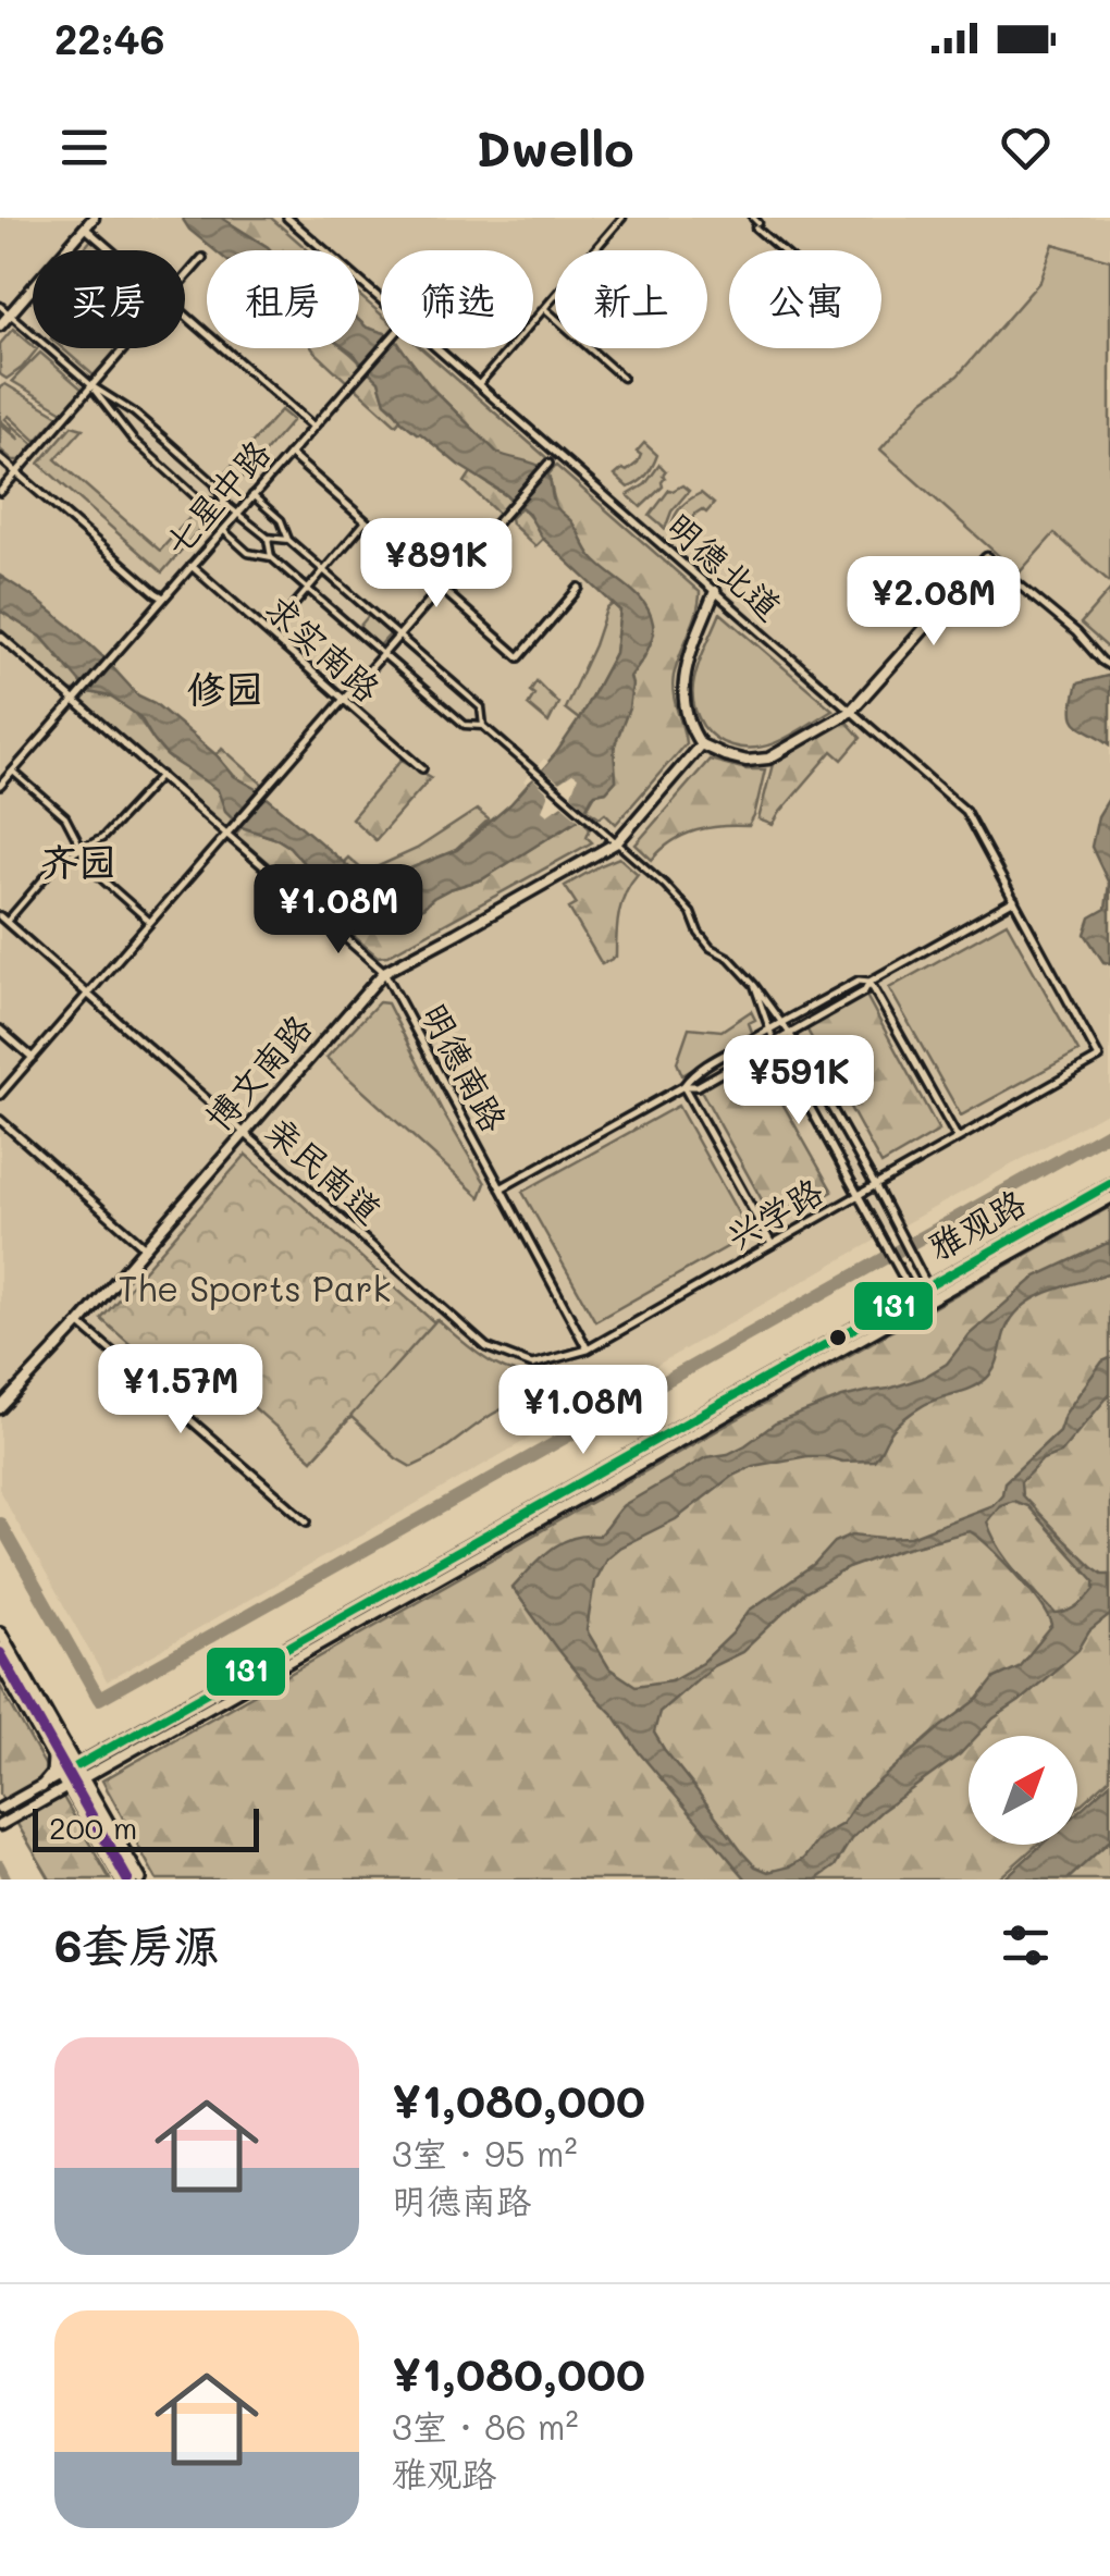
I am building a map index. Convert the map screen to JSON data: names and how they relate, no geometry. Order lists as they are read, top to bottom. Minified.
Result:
{"streets":{"main road":["博文南路","雅观路"],"street":["七星中路","明德北道","求实南路","明德南路","亲民南道","兴学路"]},"crossings":[["七星中路","求实南路"],["七星中路","明德南路"],["明德北道","兴学路"],["明德南路","博文南路"],["明德南路","亲民南道"],["明德南路","兴学路"],["博文南路","亲民南道"],["亲民南道","兴学路"]],"districts":["修园","齐园"],"parks":["The Sports Park"],"lines":["transit line 131"],"scale_bar":"200 m","north":"top right","page":{"status":"22:46","header":"Dwello","chip":["买房","租房","筛选","新上","公寓"],"price":["¥891K","¥2.08M","¥1.08M","¥591K","¥1.57M","¥1.08M"],"scale":"200 m","heading":"6套房源","list":[{"name":"¥1,080,000","note":"3室 · 95 m² · 明德南路"},{"name":"¥1,080,000","note":"3室 · 86 m² · 雅观路"}]}}
